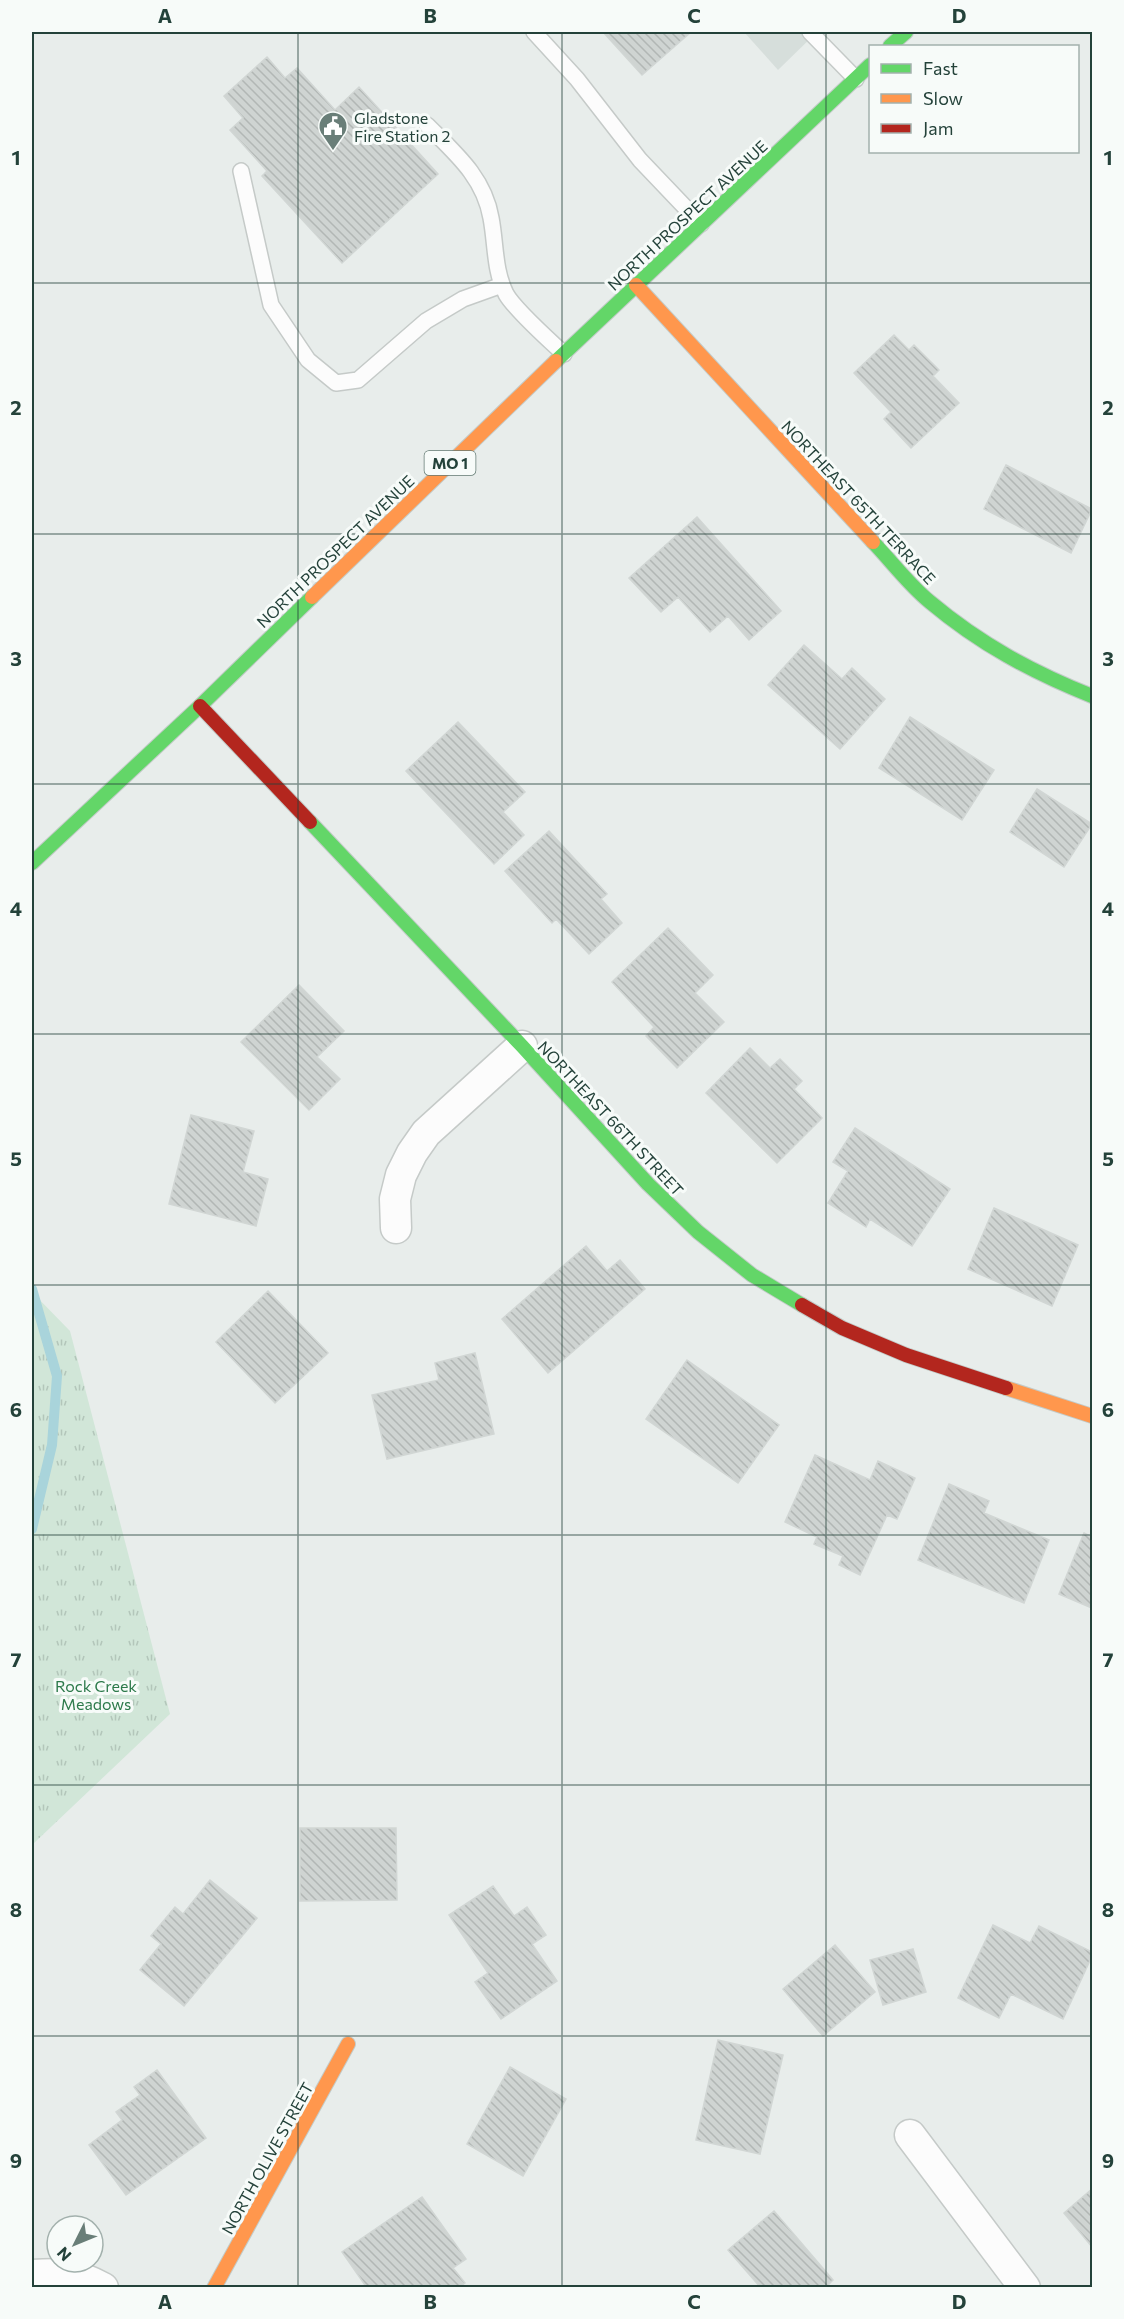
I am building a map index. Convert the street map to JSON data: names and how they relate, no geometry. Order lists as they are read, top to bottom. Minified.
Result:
{"streets":{"street":["NORTH PROSPECT AVENUE","MO 1","NORTHEAST 65TH TERRACE","NORTHEAST 66TH STREET","NORTH OLIVE STREET"]},"crossings":[["NORTH PROSPECT AVENUE","NORTHEAST 65TH TERRACE"],["NORTH PROSPECT AVENUE","NORTHEAST 66TH STREET"]],"parks":["Rock Creek Meadows"],"places":{"public building":["Gladstone Fire Station 2"]},"legend":["Fast","Slow","Jam"],"north":"bottom left","grid":{"columns":["A","B","C","D"],"rows":["1","2","3","4","5","6","7","8","9"]}}
